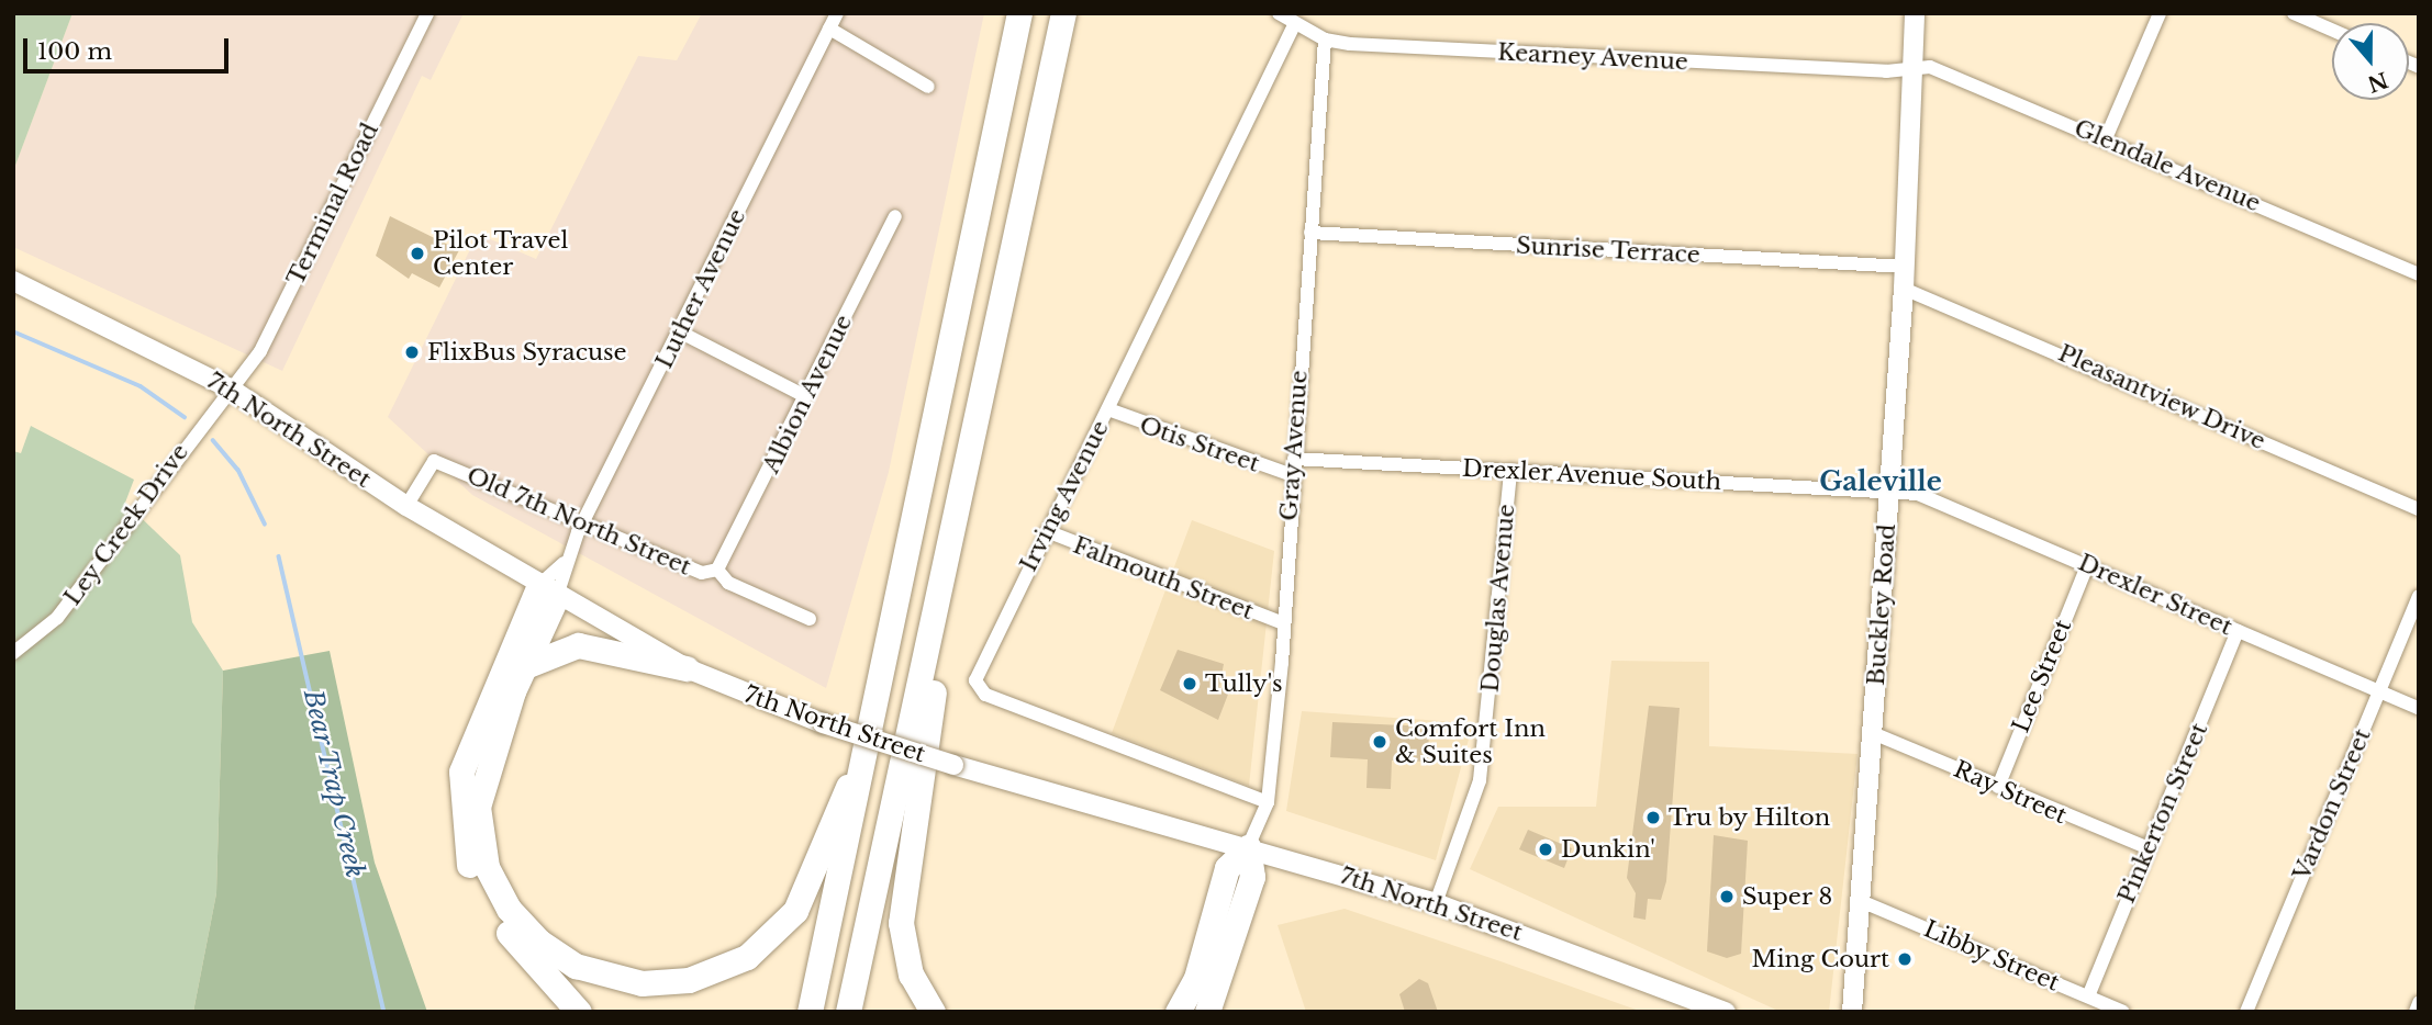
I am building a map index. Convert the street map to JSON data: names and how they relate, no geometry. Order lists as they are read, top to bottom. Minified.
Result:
{"streets":{"street":["Kearney Avenue","Glendale Avenue","Terminal Road","Sunrise Terrace","Luther Avenue","Albion Avenue","Pleasantview Drive","7th North Street","Otis Street","Gray Avenue","Drexler Avenue South","Irving Avenue","Old 7th North Street","Ley Creek Drive","Falmouth Street","Drexler Street","Douglas Avenue","Buckley Road","Lee Street","Ray Street","Vardon Street","Pinkerton Street","Libby Street"]},"crossings":[["Kearney Avenue","Glendale Avenue"],["Kearney Avenue","Gray Avenue"],["Kearney Avenue","Irving Avenue"],["Kearney Avenue","Buckley Road"],["Glendale Avenue","Buckley Road"],["Terminal Road","7th North Street"],["Terminal Road","Ley Creek Drive"],["Sunrise Terrace","Gray Avenue"],["Sunrise Terrace","Buckley Road"],["Luther Avenue","7th North Street"],["Luther Avenue","Old 7th North Street"],["Albion Avenue","Old 7th North Street"],["Pleasantview Drive","Buckley Road"],["7th North Street","Gray Avenue"],["7th North Street","Old 7th North Street"],["7th North Street","Ley Creek Drive"],["7th North Street","Douglas Avenue"],["Otis Street","Gray Avenue"],["Otis Street","Irving Avenue"],["Gray Avenue","Drexler Avenue South"],["Gray Avenue","Irving Avenue"],["Gray Avenue","Falmouth Street"],["Drexler Avenue South","Drexler Street"],["Drexler Avenue South","Douglas Avenue"],["Drexler Avenue South","Buckley Road"],["Irving Avenue","Falmouth Street"],["Drexler Street","Buckley Road"],["Drexler Street","Lee Street"],["Drexler Street","Vardon Street"],["Drexler Street","Pinkerton Street"],["Buckley Road","Ray Street"],["Buckley Road","Libby Street"],["Lee Street","Ray Street"],["Ray Street","Pinkerton Street"],["Pinkerton Street","Libby Street"]],"districts":["Galeville"],"water":["Bear Trap Creek"],"places":["Pilot Travel Center","FlixBus Syracuse","Tully's","Comfort Inn & Suites","Tru by Hilton","Dunkin'","Super 8","Ming Court"],"scale_bar":"100 m","north":"bottom"}
